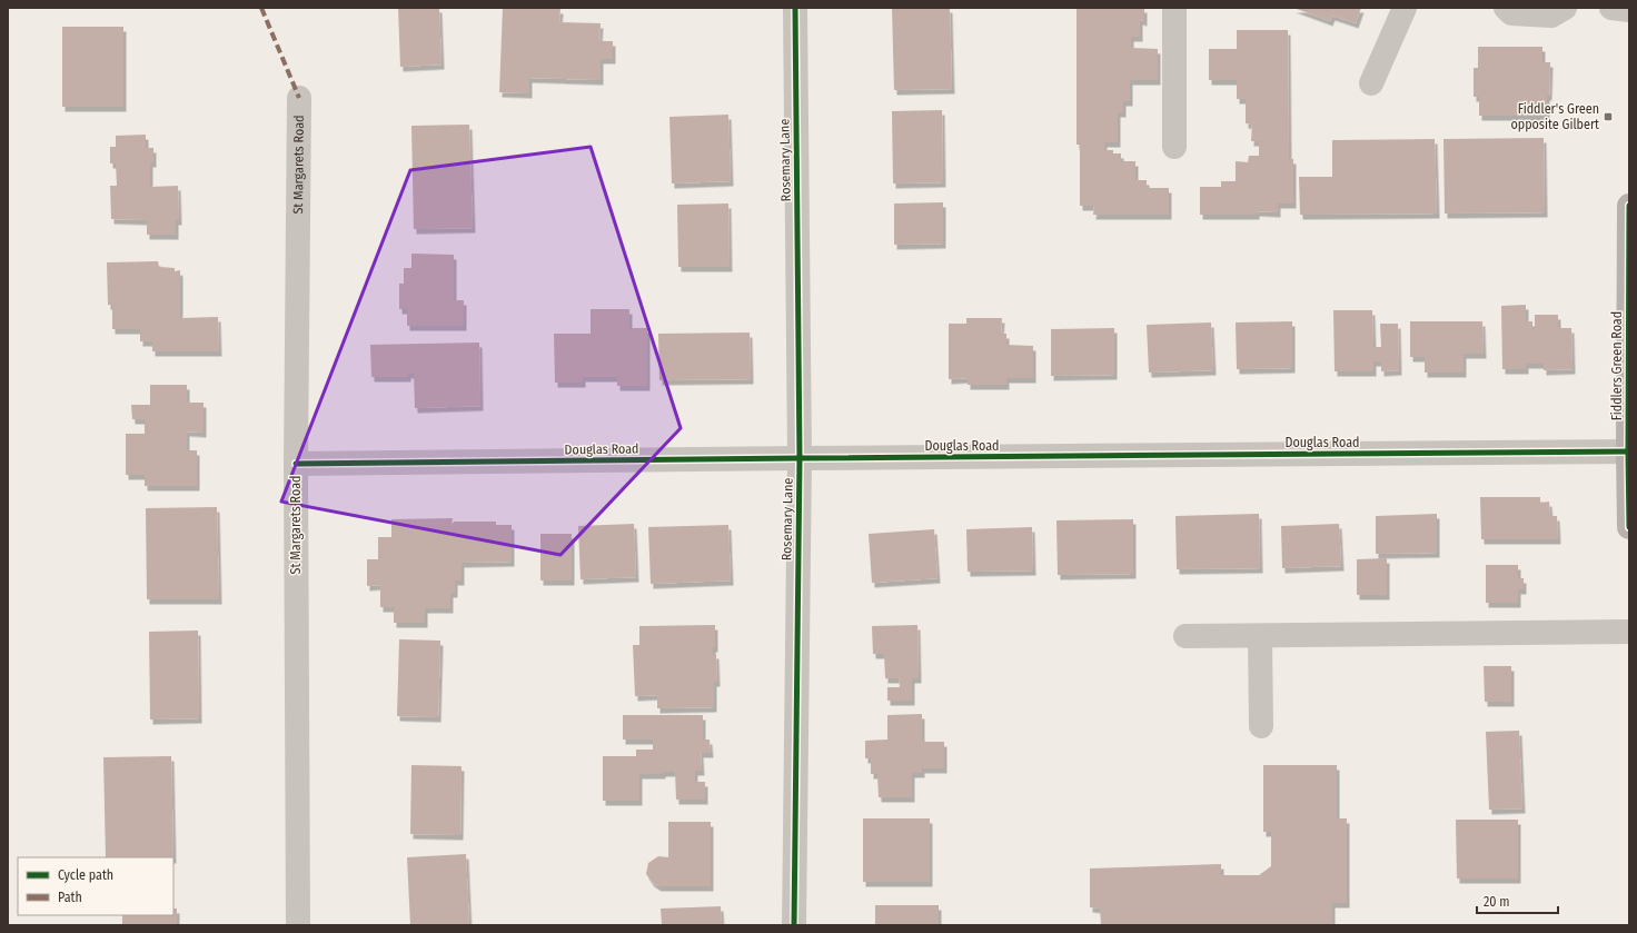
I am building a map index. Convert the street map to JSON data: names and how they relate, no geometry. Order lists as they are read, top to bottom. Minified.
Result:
{"streets":{"main road":["Fiddlers Green Road"],"street":["Rosemary Lane","St Margarets Road","Douglas Road"]},"crossings":[["Rosemary Lane","Douglas Road"],["St Margarets Road","Douglas Road"],["Fiddlers Green Road","Douglas Road"]],"places":{"transit":["Fiddler's Green opposite Gilbert"]},"legend":["Cycle path","Path"],"scale_bar":"20 m"}
